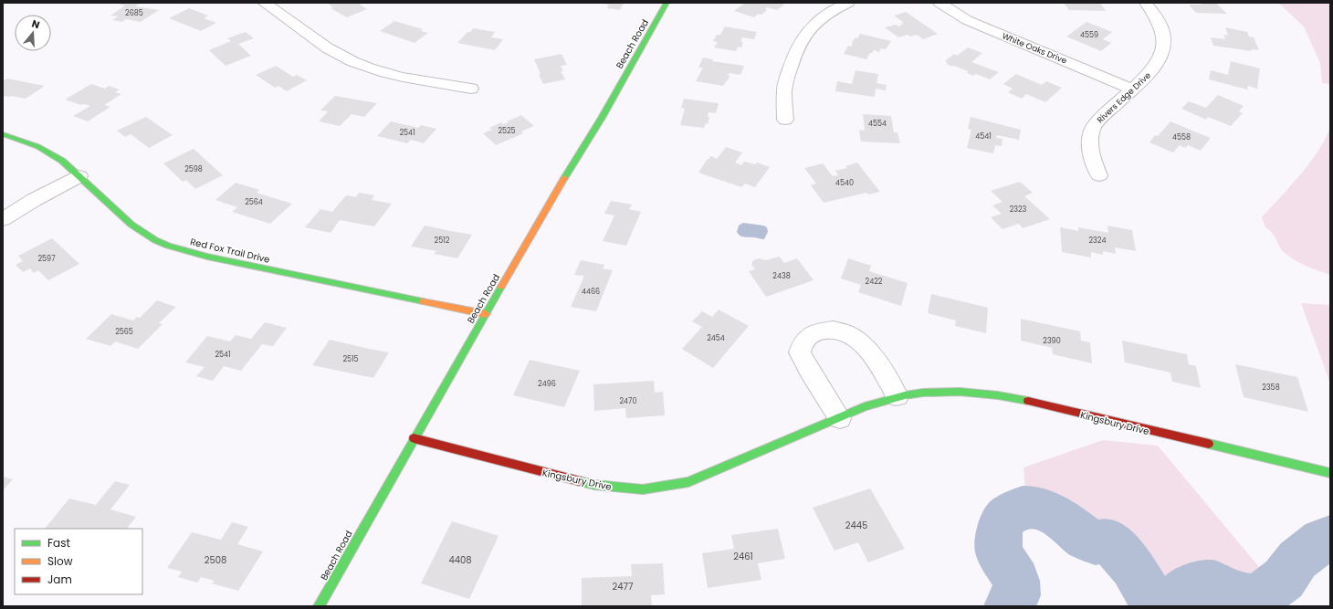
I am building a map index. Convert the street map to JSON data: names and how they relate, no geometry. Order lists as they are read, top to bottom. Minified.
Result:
{"streets":{"street":["Beach Road","White Oaks Drive","Rivers Edge Drive","Red Fox Trail Drive","Kingsbury Drive"]},"crossings":[["Beach Road","Red Fox Trail Drive"],["Beach Road","Kingsbury Drive"],["White Oaks Drive","Rivers Edge Drive"]],"house_numbers":["2685","4559","4554","2525","2541","4541","4558","2598","4540","2564","2323","2512","2324","2597","2438","2422","4466","2565","2454","2390","2541","2515","2496","2358","2470","2445","2461","2508","4408","2477"],"legend":["Fast","Slow","Jam"],"north":"top"}
